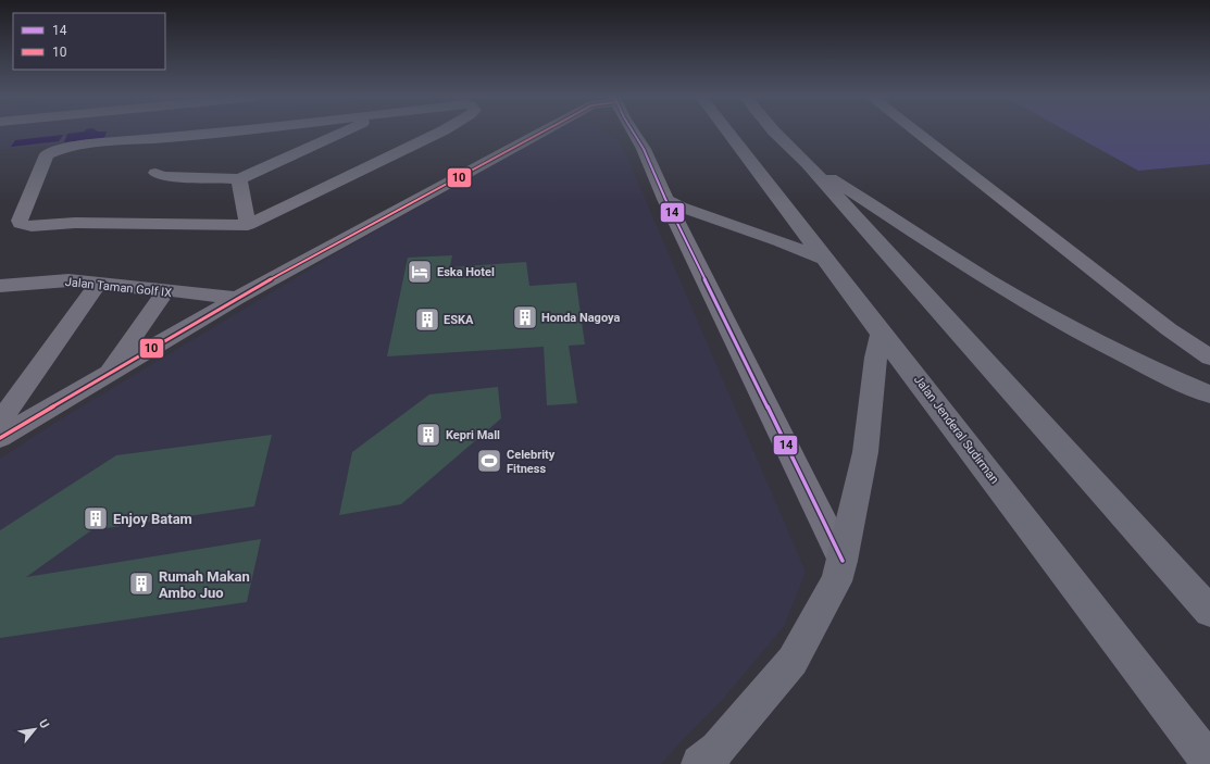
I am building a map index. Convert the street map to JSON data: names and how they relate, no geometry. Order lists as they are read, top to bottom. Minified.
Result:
{"streets":{"highway":["Jalan Jenderal Sudirman"],"street":["Jalan Taman Golf IX"]},"places":{"hotel":["Eska Hotel"],"building":["Honda Nagoya","ESKA","Kepri Mall","Enjoy Batam","Rumah Makan Ambo Juo"],"sports":["Celebrity Fitness"]},"lines":["transit line 14","transit line 10"],"legend":["14","10"],"north":"top right"}
